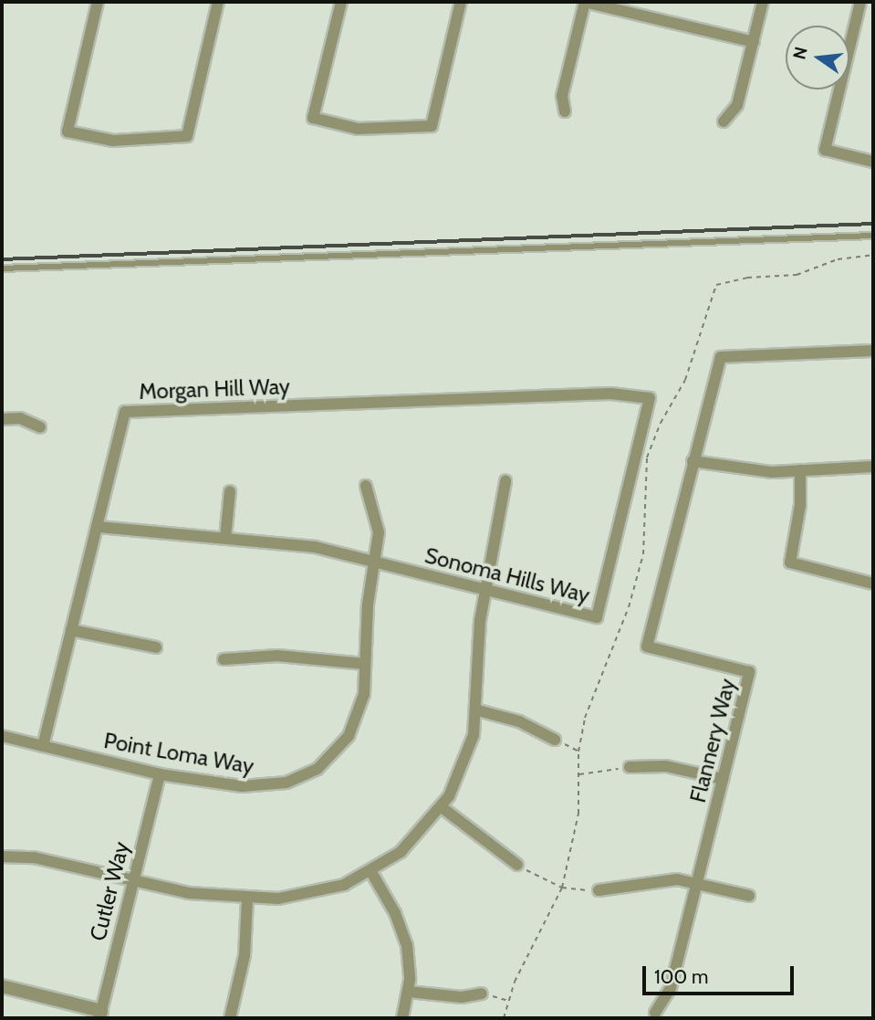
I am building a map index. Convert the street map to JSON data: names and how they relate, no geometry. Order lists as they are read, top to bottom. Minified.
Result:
{"streets":{"street":["Morgan Hill Way","Sonoma Hills Way","Flannery Way","Point Loma Way","Cutler Way"]},"crossings":[["Morgan Hill Way","Sonoma Hills Way"],["Morgan Hill Way","Point Loma Way"],["Sonoma Hills Way","Point Loma Way"],["Point Loma Way","Cutler Way"]],"scale_bar":"100 m","north":"left"}
